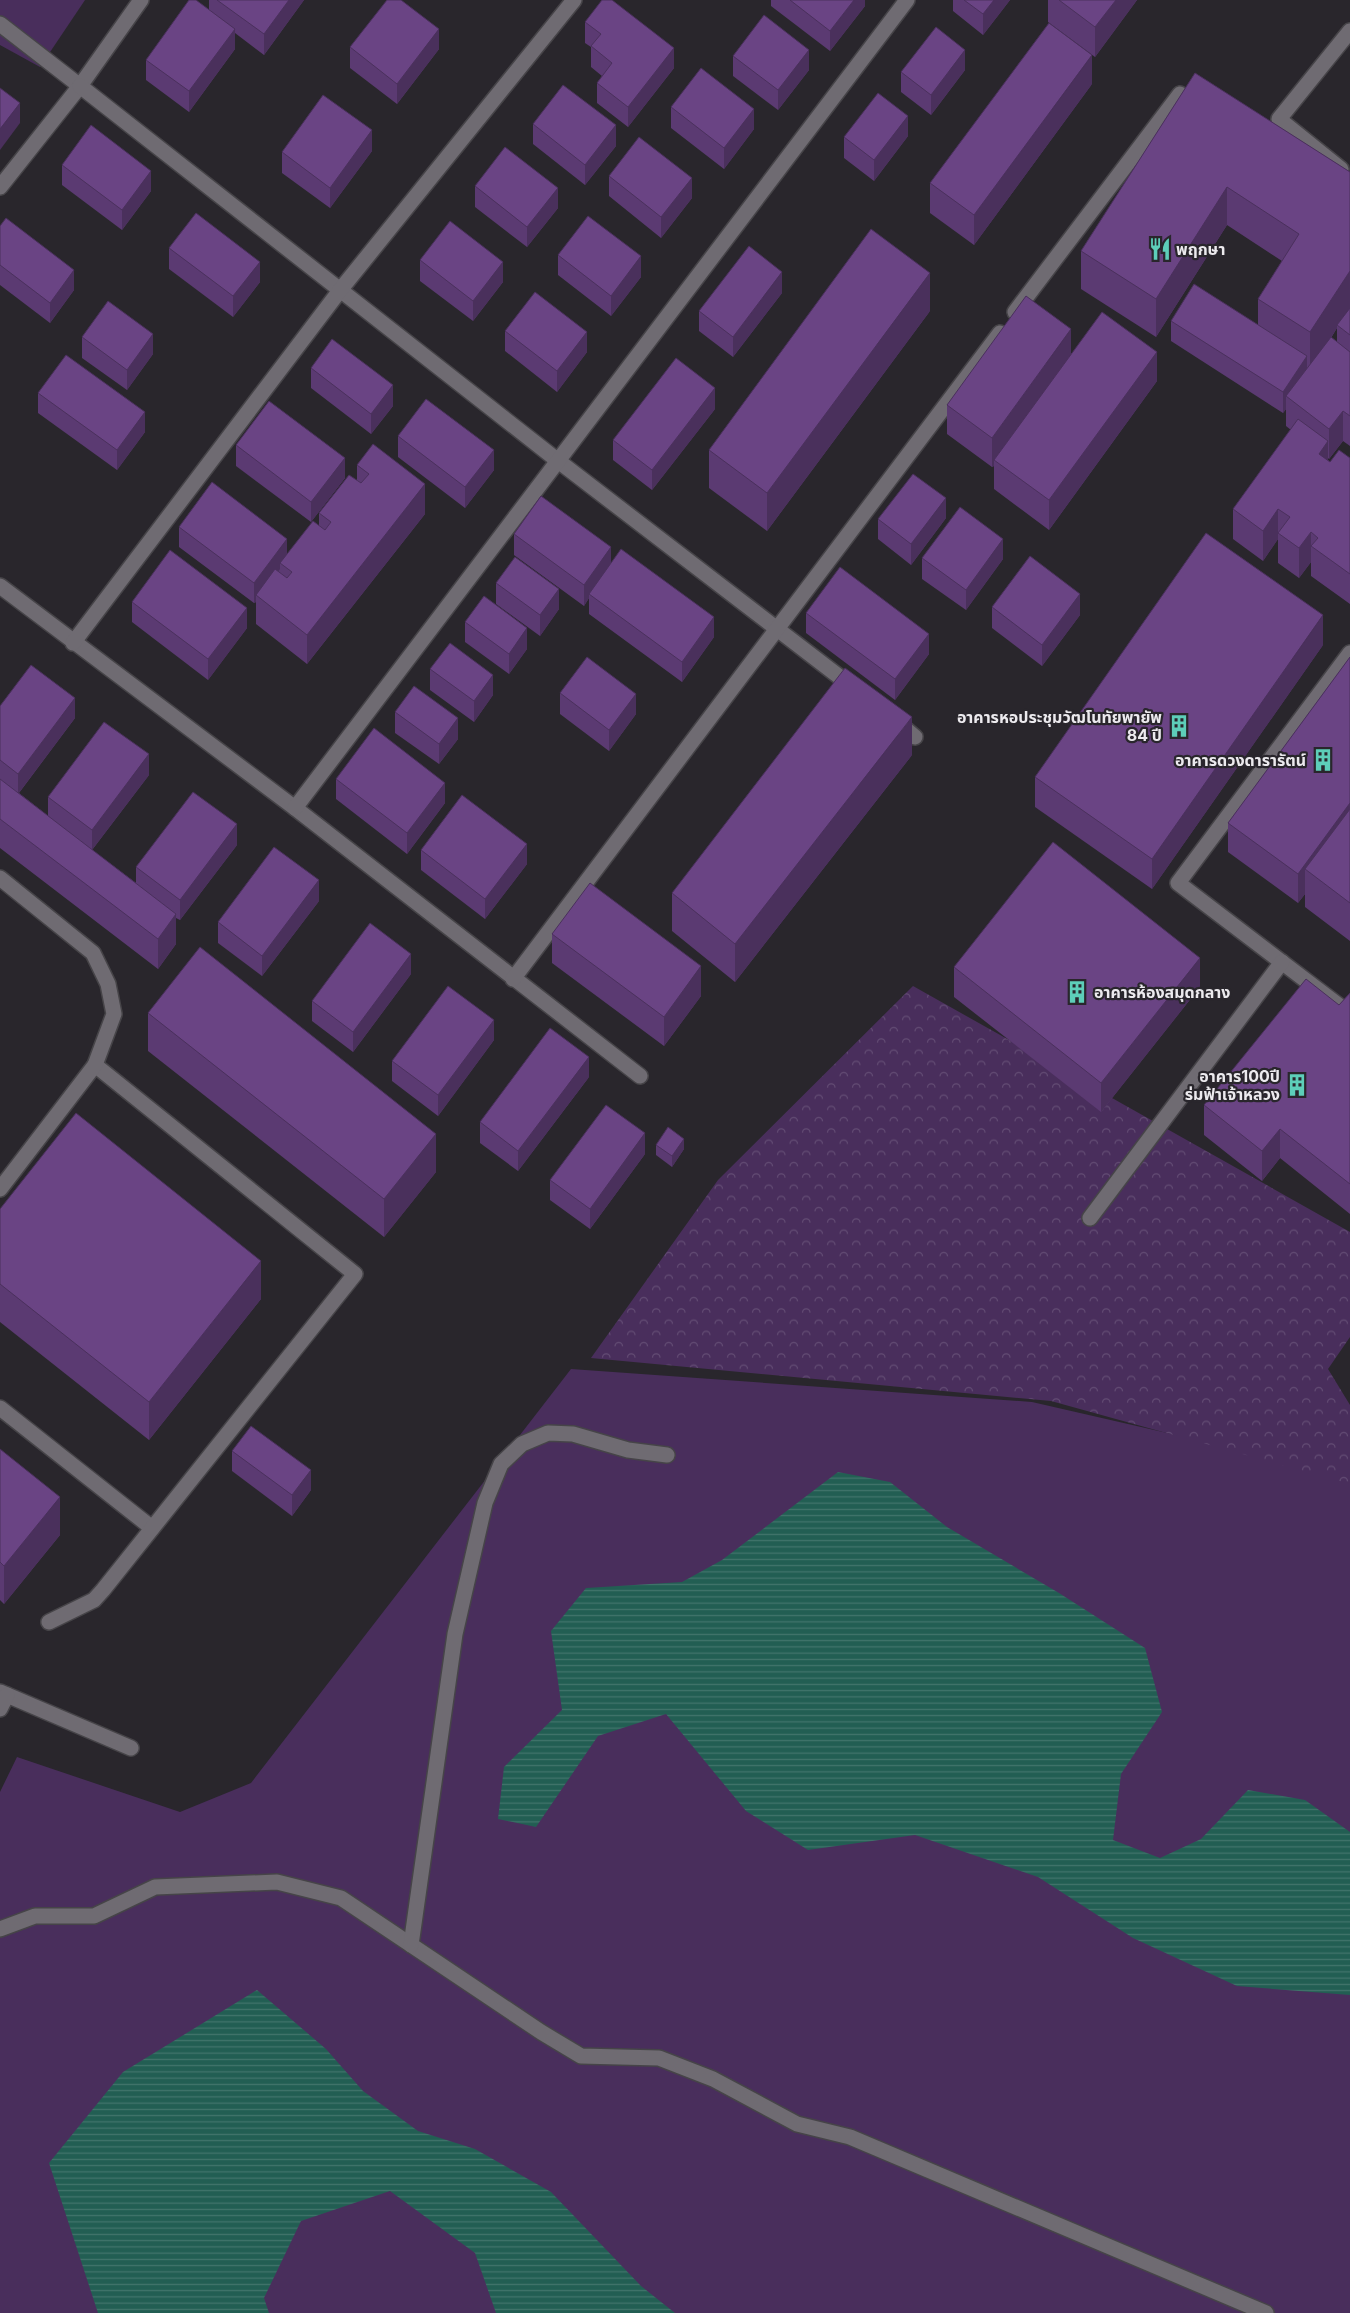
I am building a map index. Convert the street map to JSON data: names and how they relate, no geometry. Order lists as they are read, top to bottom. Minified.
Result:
{"places":{"restaurant":["พฤกษา"],"building":["อาคารหอประชุมวัฒโนทัยพายัพ 84 ปี","อาคารดวงดารารัตน์","อาคารห้องสมุดกลาง","อาคาร100ปี ร่มฟ้าเจ้าหลวง"]}}
